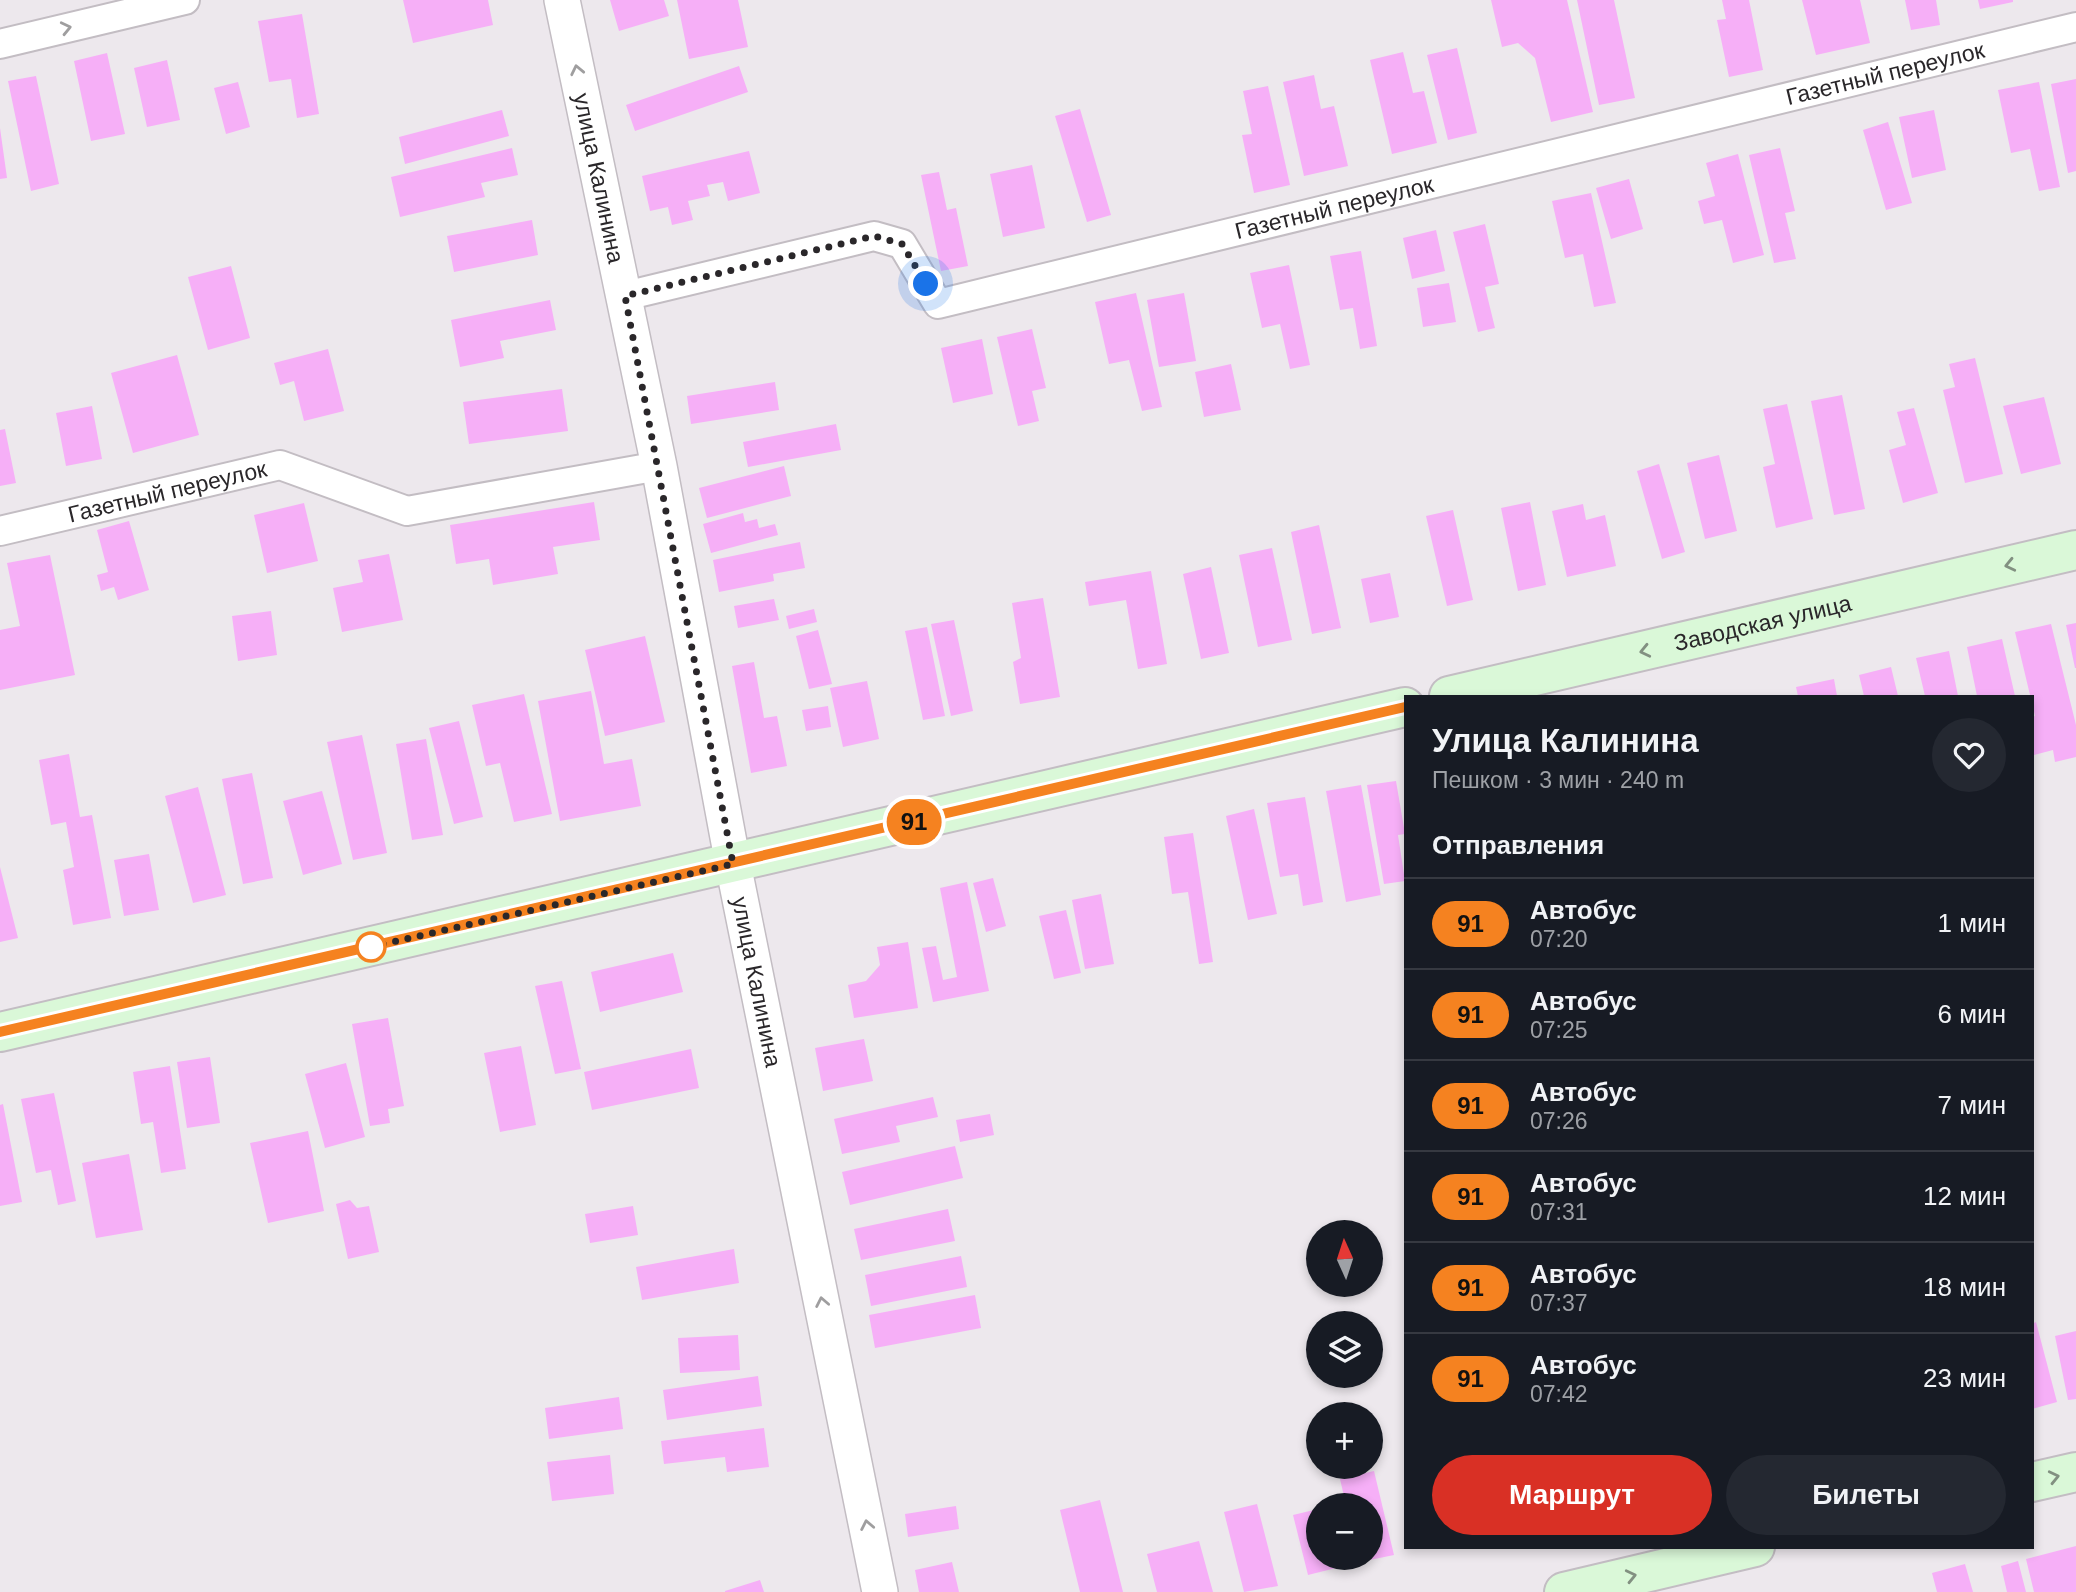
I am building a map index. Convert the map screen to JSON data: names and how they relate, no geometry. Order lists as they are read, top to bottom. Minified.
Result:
{"streets":{"main road":["Заводская улица"],"street":["Газетный переулок","улица Калинина"]},"crossings":[["Газетный переулок","улица Калинина"]],"one_way":["улица Калинина","Заводская улица"],"lines":["bus line 91"],"north":"top","page":{"on_map":"91","heading":[["Улица Калинина","Пешком · 3 мин · 240 m"],"Отправления"],"list":[{"mark":"91","name":"Автобус","note":"07:20","value":"1 мин"},{"mark":"91","name":"Автобус","note":"07:25","value":"6 мин"},{"mark":"91","name":"Автобус","note":"07:26","value":"7 мин"},{"mark":"91","name":"Автобус","note":"07:31","value":"12 мин"},{"mark":"91","name":"Автобус","note":"07:37","value":"18 мин"},{"mark":"91","name":"Автобус","note":"07:42","value":"23 мин"}],"map_buttons":["+","−"],"buttons":["Маршрут","Билеты"]}}
